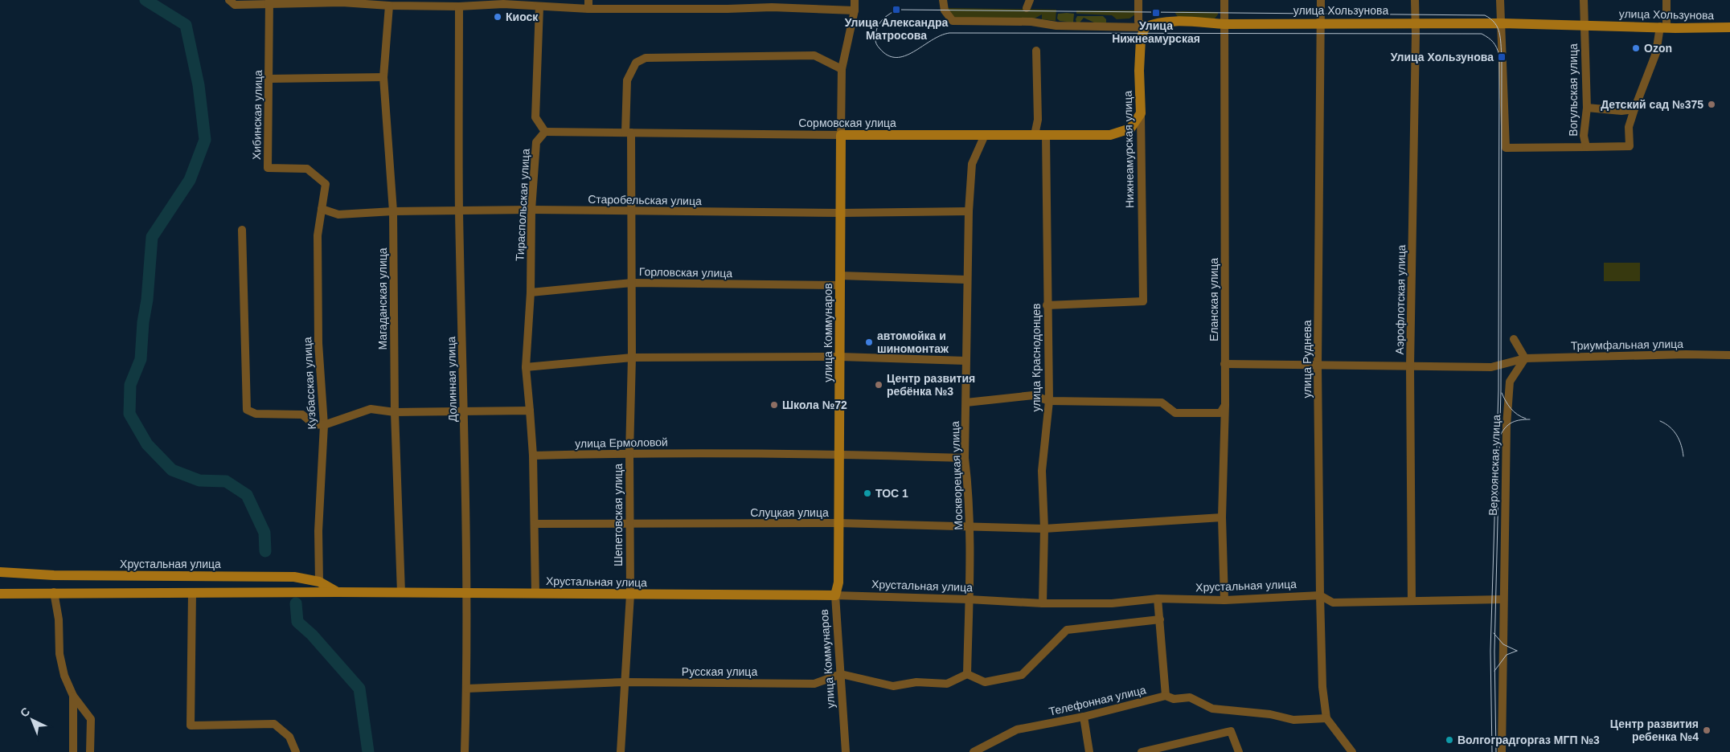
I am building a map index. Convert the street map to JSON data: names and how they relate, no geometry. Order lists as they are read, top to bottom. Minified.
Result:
{"streets":{"street":["улица Хользунова","Вогульская улица","Хибинская улица","Сормовская улица","Нижнеамурская улица","Старобельская улица","Тираспольская улица","Горловская улица","Магаданская улица","Еланская улица","Аэрофлотская улица","улица Коммунаров","Триумфальная улица","улица Краснодонцев","улица Руднева","Долинная улица","Кузбасская улица","улица Ермоловой","Верхоянская улица","Москворецкая улица","Слуцкая улица","Шепетовская улица","Хрустальная улица","Русская улица","Телефонная улица"]},"crossings":[["улица Хользунова","Вогульская улица"],["улица Хользунова","Нижнеамурская улица"],["улица Хользунова","Еланская улица"],["улица Хользунова","Аэрофлотская улица"],["улица Хользунова","улица Руднева"],["Хибинская улица","Кузбасская улица"],["Сормовская улица","Нижнеамурская улица"],["Сормовская улица","Тираспольская улица"],["Сормовская улица","улица Коммунаров"],["Сормовская улица","улица Краснодонцев"],["Сормовская улица","Москворецкая улица"],["Сормовская улица","Шепетовская улица"],["Нижнеамурская улица","улица Краснодонцев"],["Старобельская улица","Тираспольская улица"],["Старобельская улица","Магаданская улица"],["Старобельская улица","улица Коммунаров"],["Старобельская улица","Долинная улица"],["Старобельская улица","Кузбасская улица"],["Старобельская улица","Москворецкая улица"],["Старобельская улица","Шепетовская улица"],["Тираспольская улица","Горловская улица"],["Горловская улица","улица Коммунаров"],["Горловская улица","Москворецкая улица"],["Горловская улица","Шепетовская улица"],["Магаданская улица","Хрустальная улица"],["Еланская улица","Триумфальная улица"],["Еланская улица","Слуцкая улица"],["Еланская улица","Хрустальная улица"],["Аэрофлотская улица","Триумфальная улица"],["Аэрофлотская улица","Хрустальная улица"],["улица Коммунаров","улица Ермоловой"],["улица Коммунаров","Слуцкая улица"],["улица Коммунаров","Шепетовская улица"],["улица Коммунаров","Хрустальная улица"],["улица Коммунаров","Русская улица"],["Триумфальная улица","улица Руднева"],["Триумфальная улица","Верхоянская улица"],["улица Краснодонцев","Слуцкая улица"],["улица Краснодонцев","Хрустальная улица"],["улица Руднева","Хрустальная улица"],["улица Руднева","Телефонная улица"],["Долинная улица","Хрустальная улица"],["Долинная улица","Русская улица"],["Кузбасская улица","Хрустальная улица"],["улица Ермоловой","Москворецкая улица"],["улица Ермоловой","Шепетовская улица"],["Верхоянская улица","Хрустальная улица"],["Москворецкая улица","Слуцкая улица"],["Москворецкая улица","Хрустальная улица"],["Слуцкая улица","Шепетовская улица"],["Шепетовская улица","Хрустальная улица"],["Шепетовская улица","Русская улица"]],"places":{"transit":["Улица Александра Матросова","Улица Нижнеамурская","Улица Хользунова"],"other":["Киоск","Ozon","Детский сад №375","автомойка и шиномонтаж","Центр развития ребёнка №3","Школа №72","ТОС 1","Центр развития ребенка №4","Волгоградгоргаз МГП №3"]},"north":"top left"}
